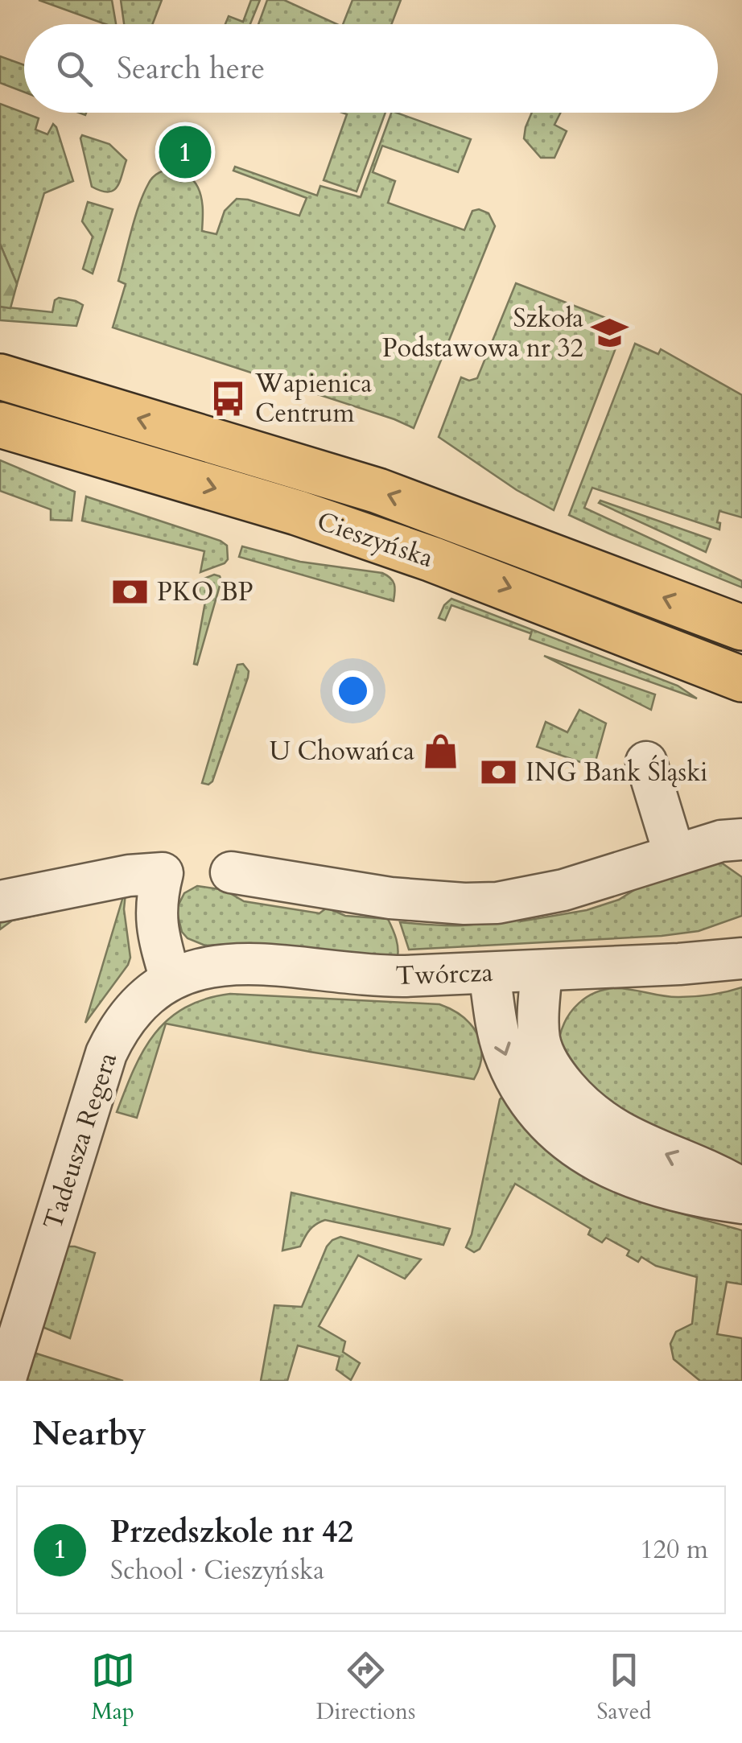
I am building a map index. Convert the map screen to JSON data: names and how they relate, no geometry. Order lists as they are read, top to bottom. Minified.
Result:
{"streets":{"main road":["Cieszyńska"],"street":["Twórcza","Tadeusza Regera"]},"crossings":[["Twórcza","Tadeusza Regera"]],"places":{"school or university":["Szkoła Podstawowa nr 32"],"bus stop":["Wapienica Centrum"],"bank":["PKO BP","ING Bank Śląski"],"shop":["U Chowańca"]},"page":{"search":"Search here","pins":"1","heading":"Nearby","list":[{"mark":"1","name":"Przedszkole nr 42","note":"School · Cieszyńska","value":"120 m"}],"nav":["Map","Directions","Saved"]}}
